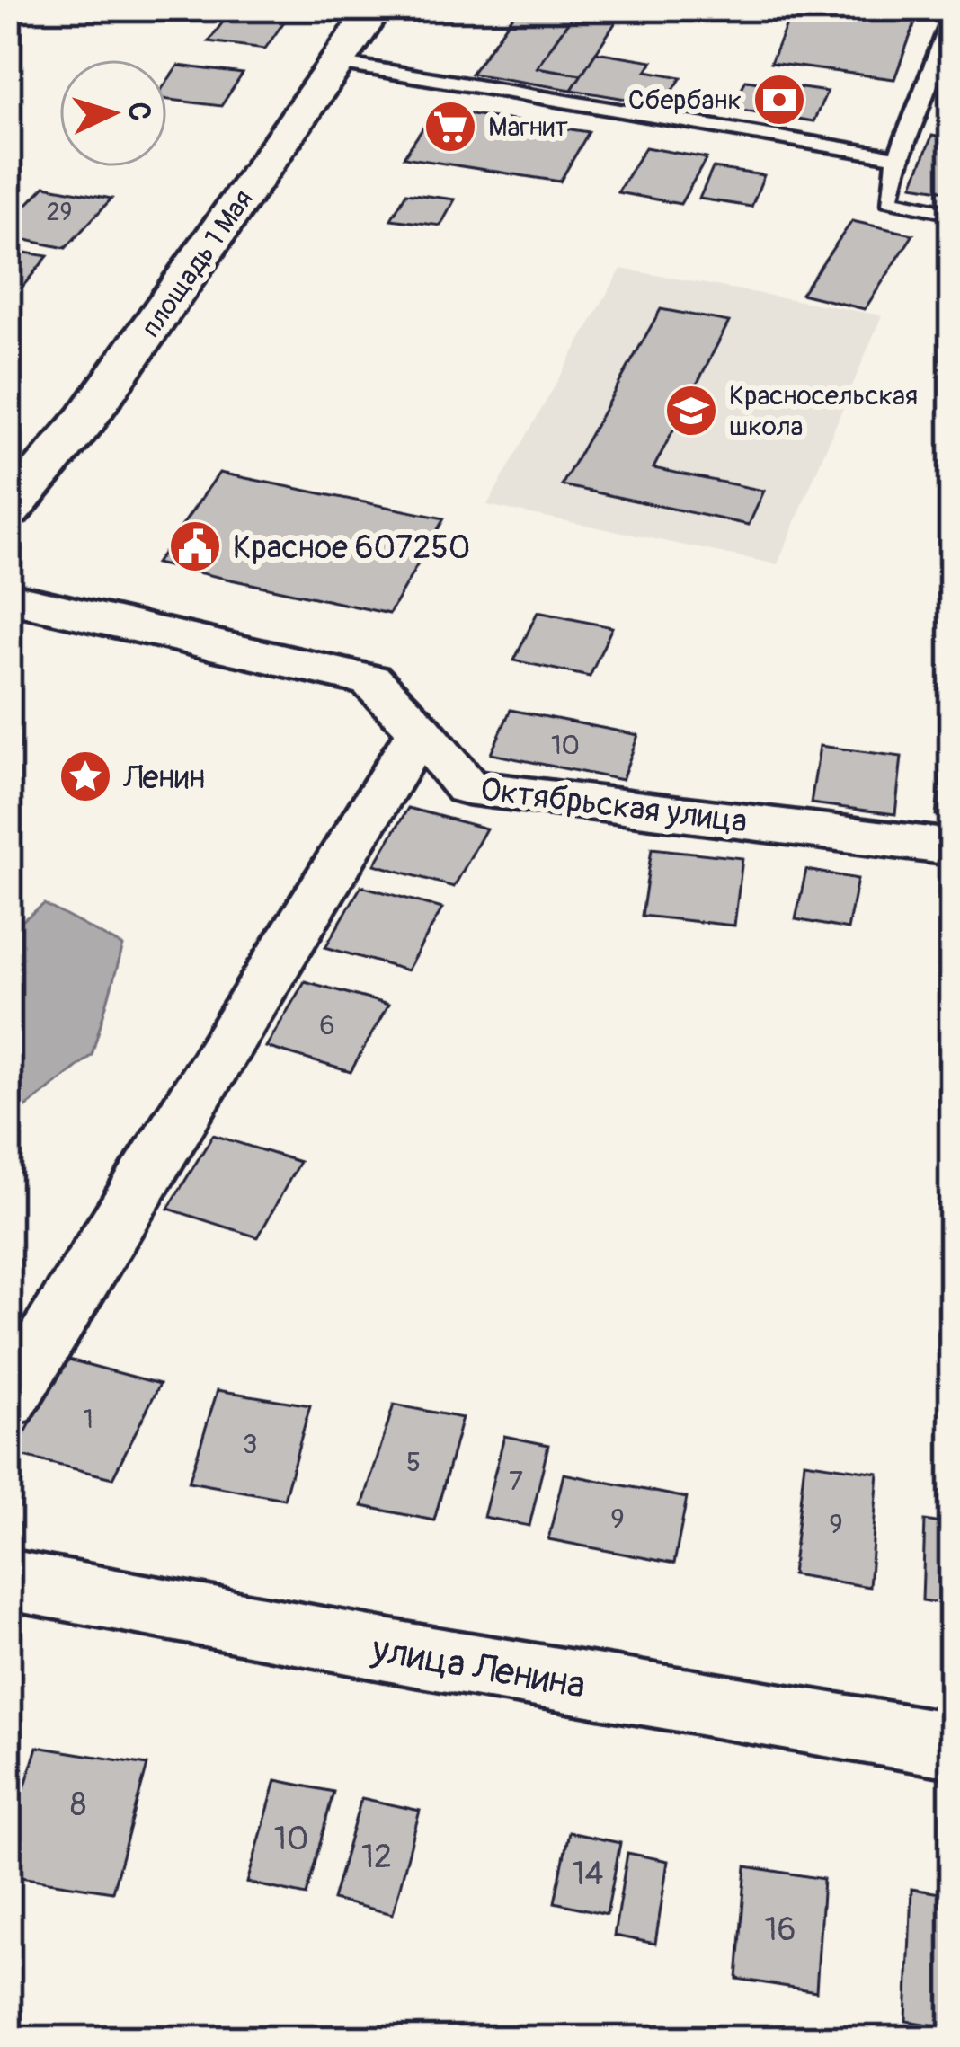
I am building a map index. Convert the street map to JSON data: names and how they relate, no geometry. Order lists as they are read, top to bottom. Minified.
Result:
{"streets":{"street":["площадь 1 Мая","Октябрьская улица","улица Ленина"]},"places":{"bank":["Сбербанк"],"supermarket":["Магнит"],"school or university":["Красносельская школа"],"public building":["Красное 607250"],"place":["Ленин"]},"house_numbers":["29","10","6","1","3","5","7","9","9","8","10","12","14","16"],"north":"right"}
